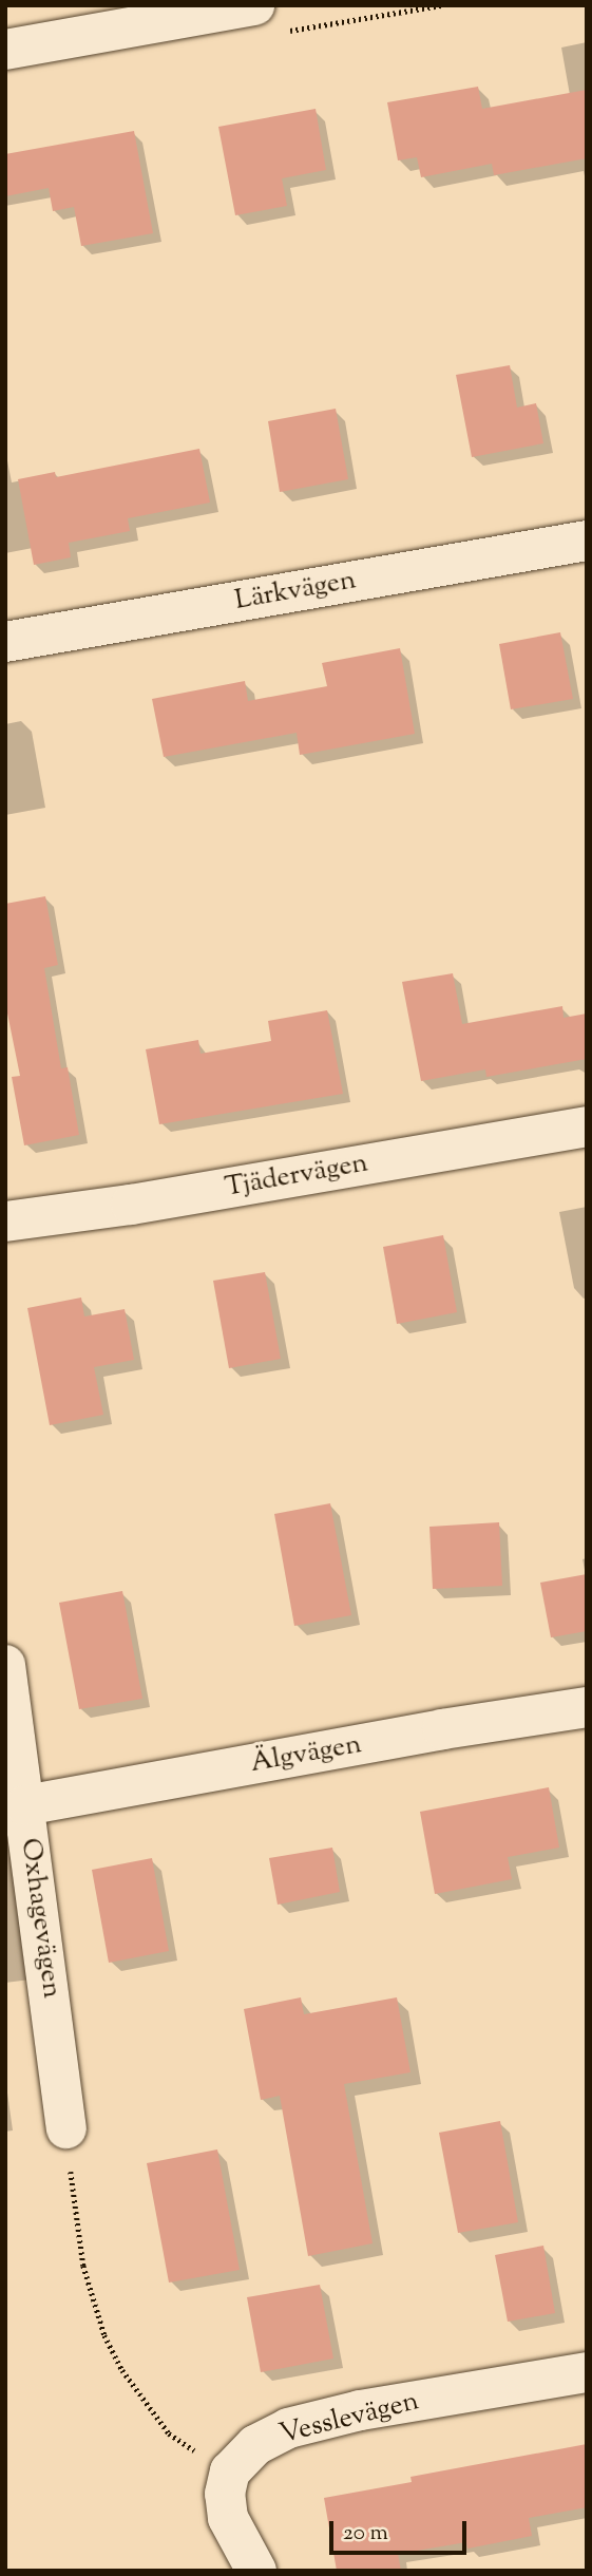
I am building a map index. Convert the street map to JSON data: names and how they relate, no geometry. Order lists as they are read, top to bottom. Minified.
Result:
{"streets":{"street":["Lärkvägen","Tjädervägen","Älgvägen","Oxhagevägen","Vesslevägen"]},"crossings":[["Älgvägen","Oxhagevägen"]],"scale_bar":"20 m"}
